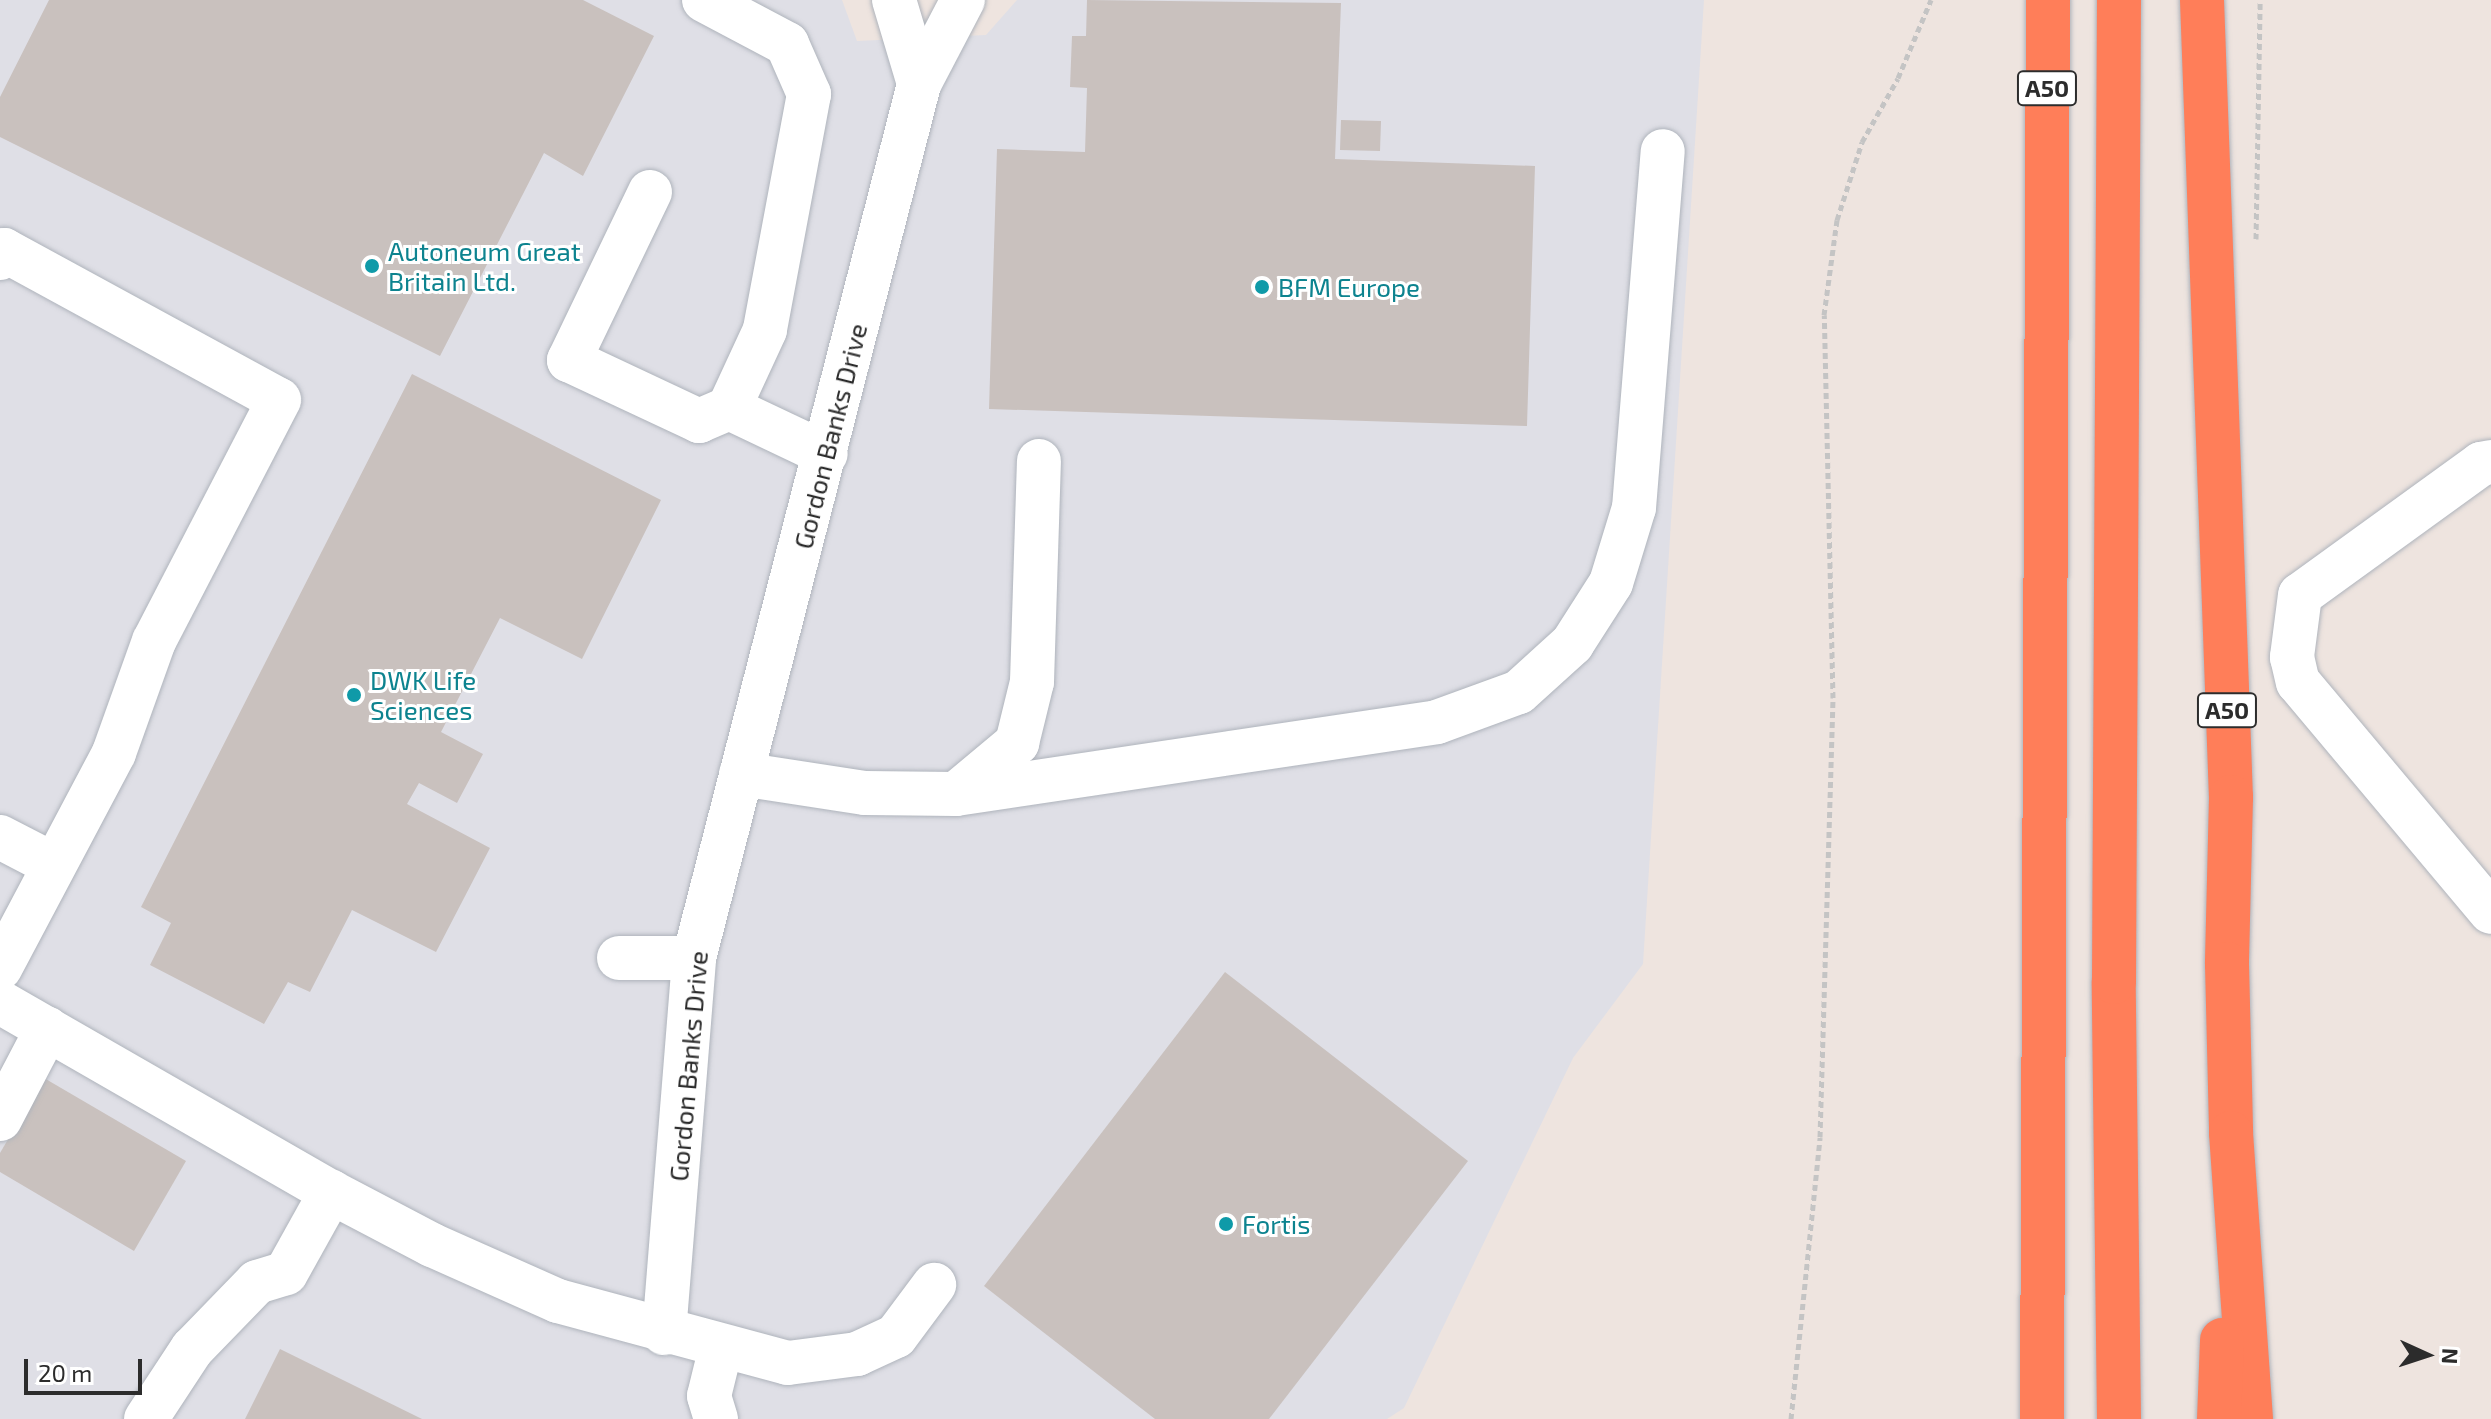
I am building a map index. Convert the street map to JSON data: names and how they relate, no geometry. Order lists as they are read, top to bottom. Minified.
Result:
{"streets":{"highway":["A50"],"street":["Gordon Banks Drive"]},"places":["Autoneum Great Britain Ltd.","BFM Europe","DWK Life Sciences","Fortis"],"scale_bar":"20 m","north":"right"}
